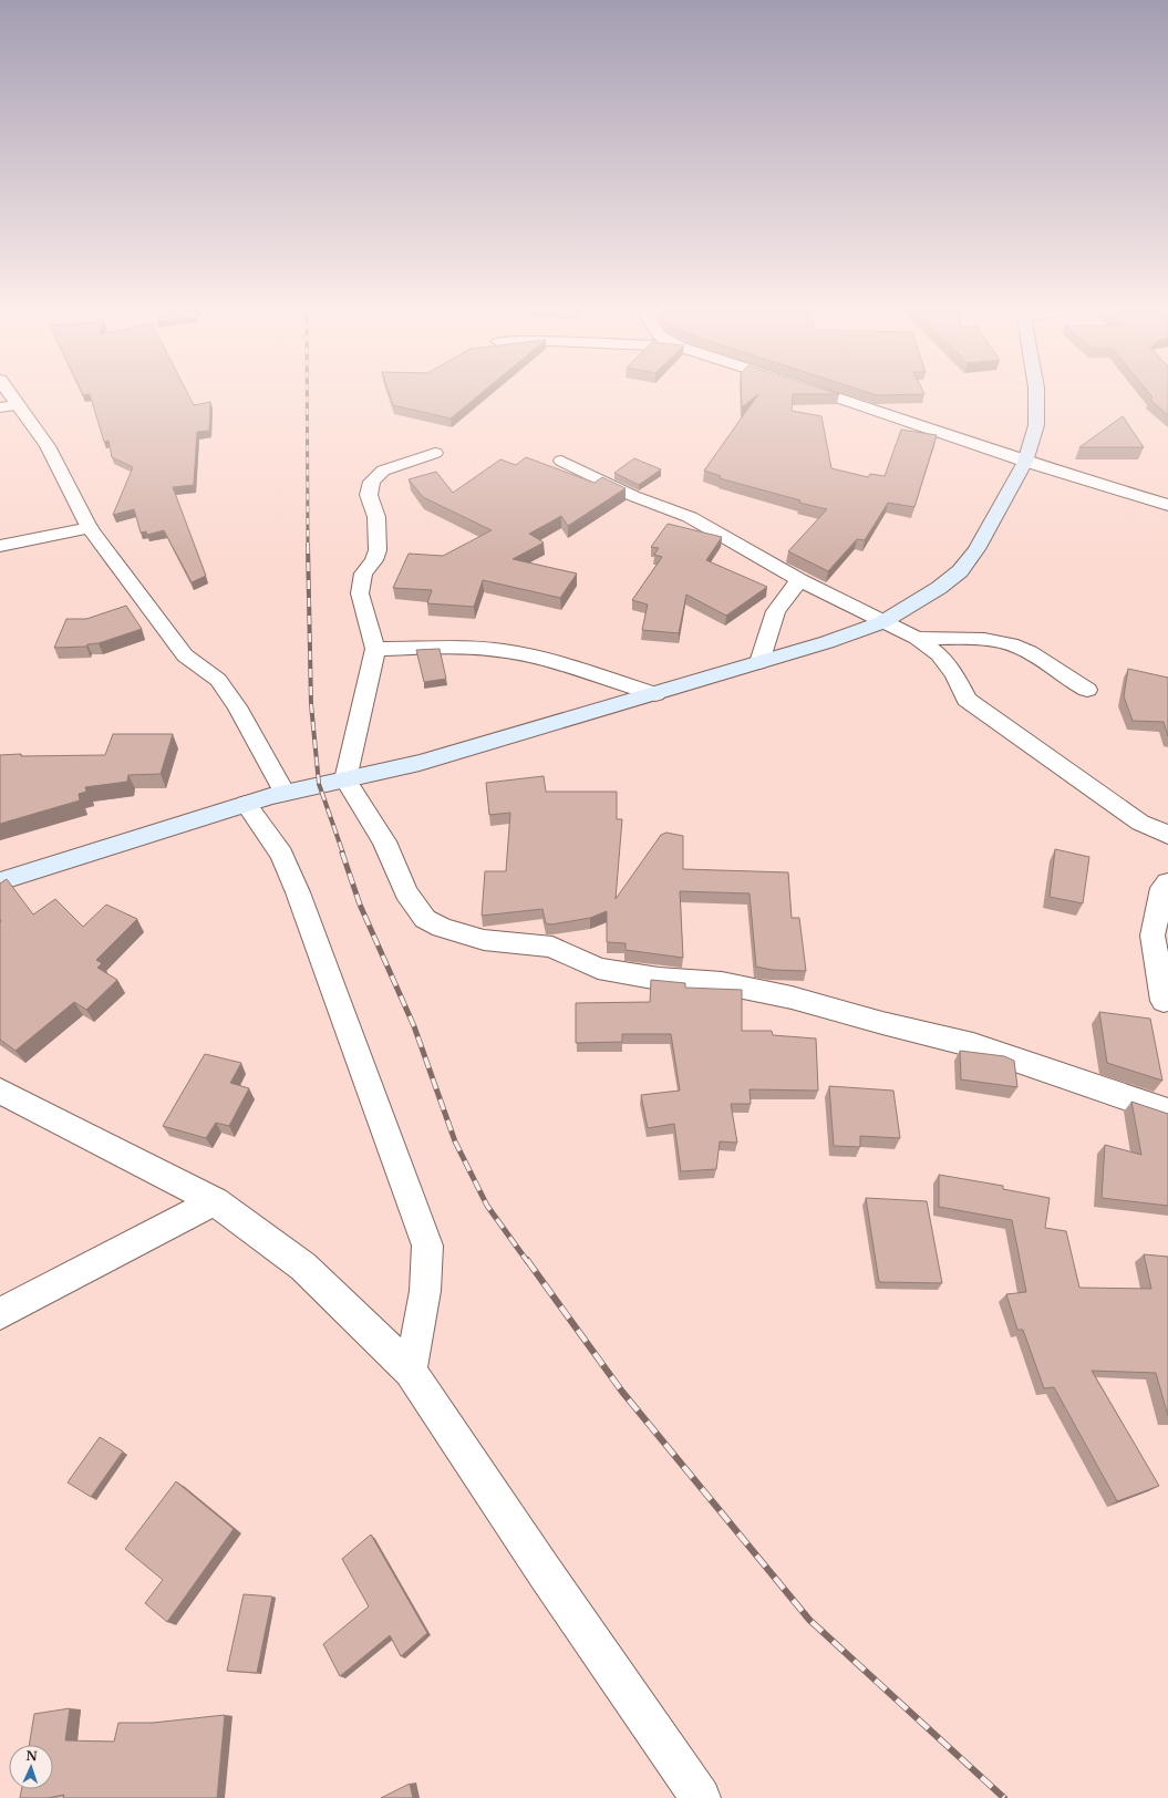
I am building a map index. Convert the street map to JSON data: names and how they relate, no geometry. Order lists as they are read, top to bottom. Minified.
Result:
{"north":"top"}
